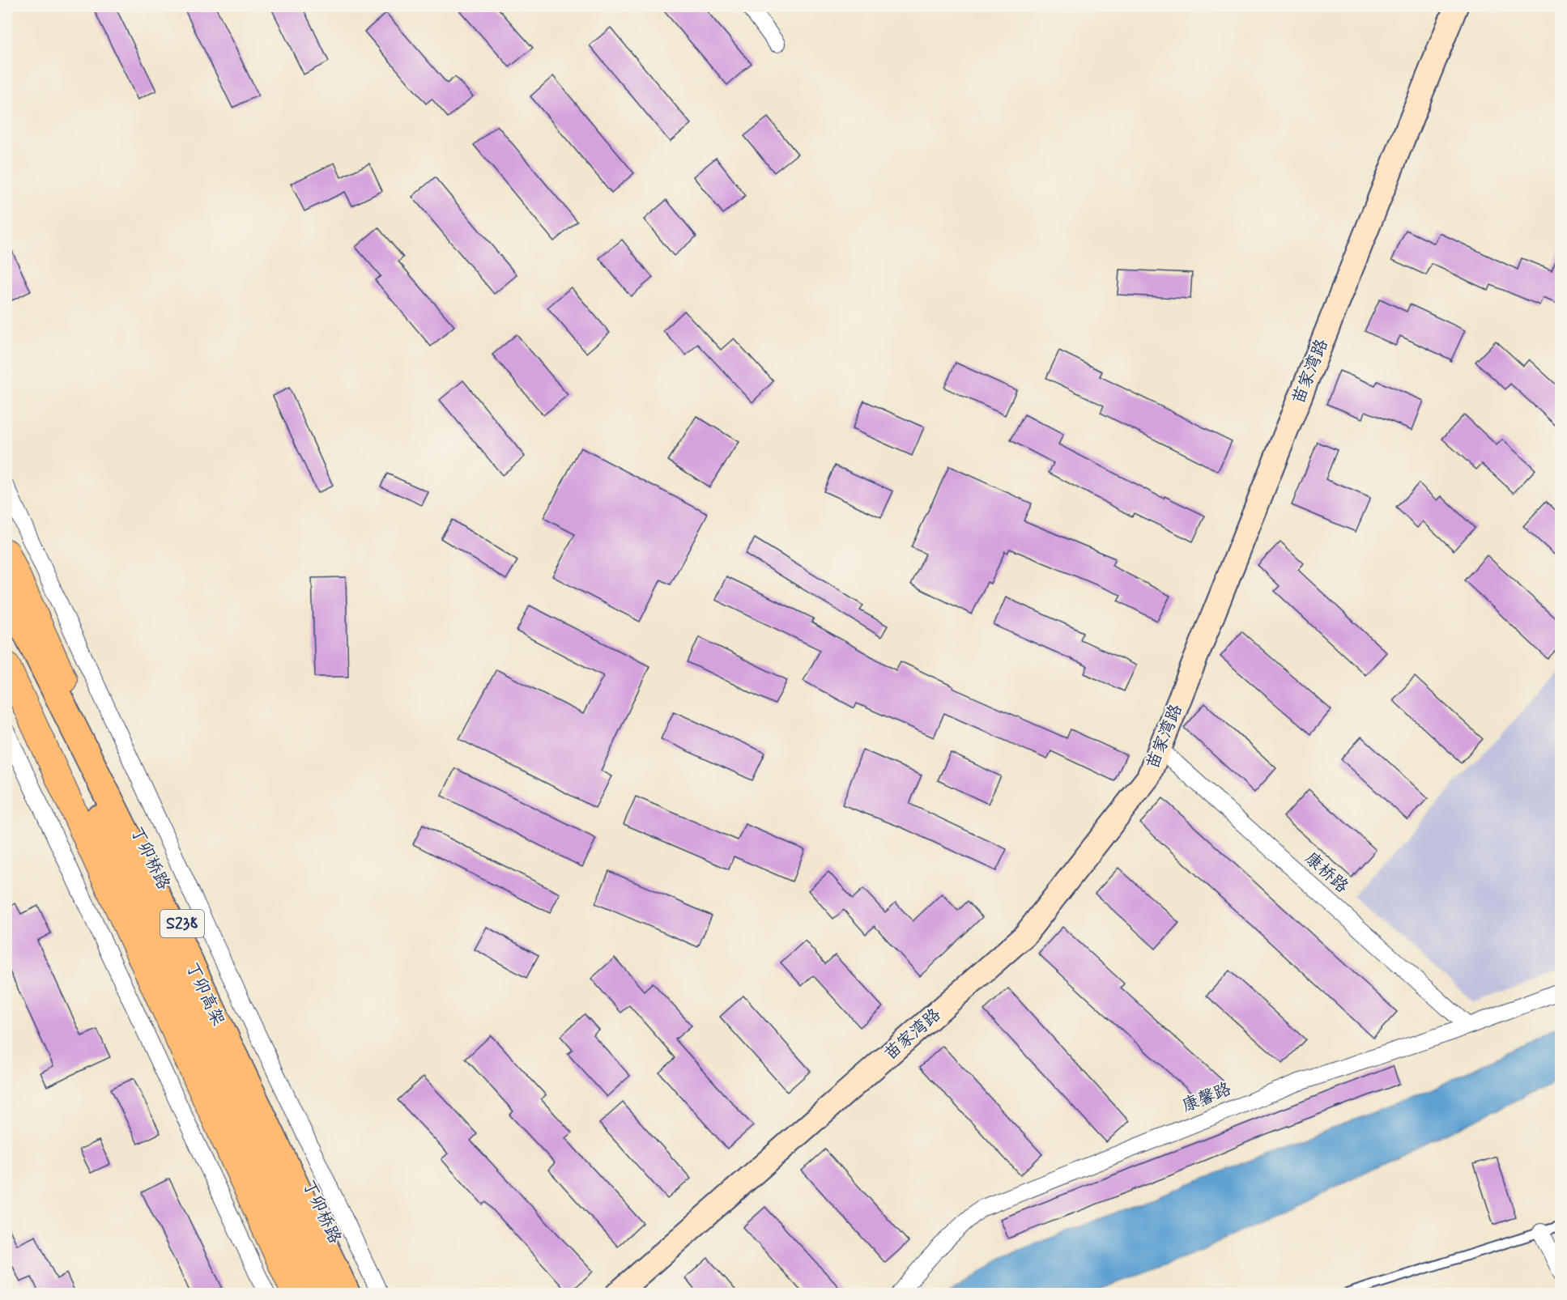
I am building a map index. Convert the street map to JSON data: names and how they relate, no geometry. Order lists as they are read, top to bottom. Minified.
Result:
{"streets":{"highway":["S238","丁卯高架"],"main road":["丁卯桥路"],"street":["苗家湾路","康桥路","康馨路"]},"crossings":[["苗家湾路","康桥路"],["康桥路","康馨路"]]}
